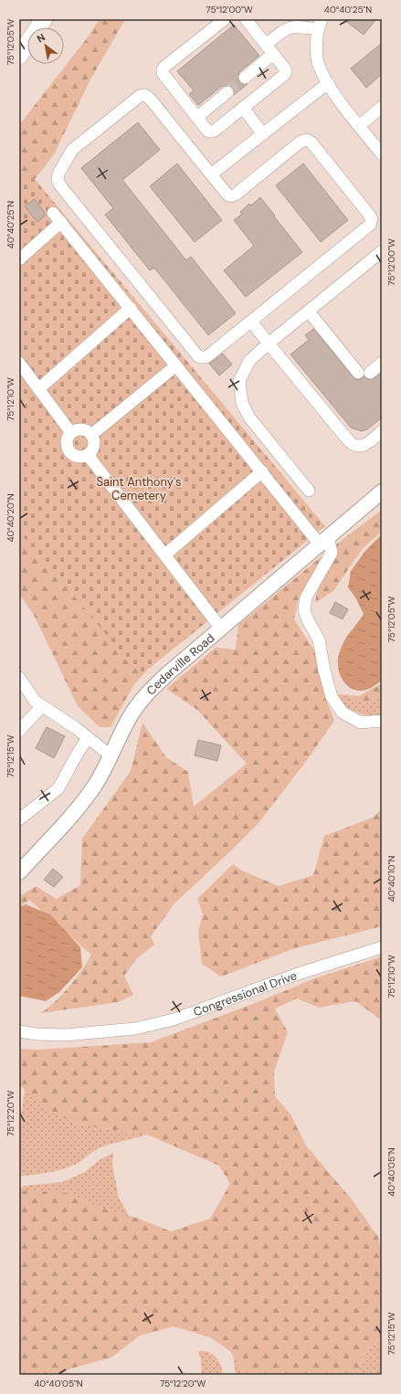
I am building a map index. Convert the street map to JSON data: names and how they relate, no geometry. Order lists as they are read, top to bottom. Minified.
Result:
{"streets":{"main road":["Cedarville Road"],"street":["Congressional Drive"]},"parks":["Saint Anthony's Cemetery"],"north":"top left","coordinates":["75°12'00\"W","40°40'25\"N","75°12'05\"W","75°12'10\"W","40°40'20\"N","75°12'15\"W","40°40'10\"N","75°12'20\"W","40°40'05\"N"]}
